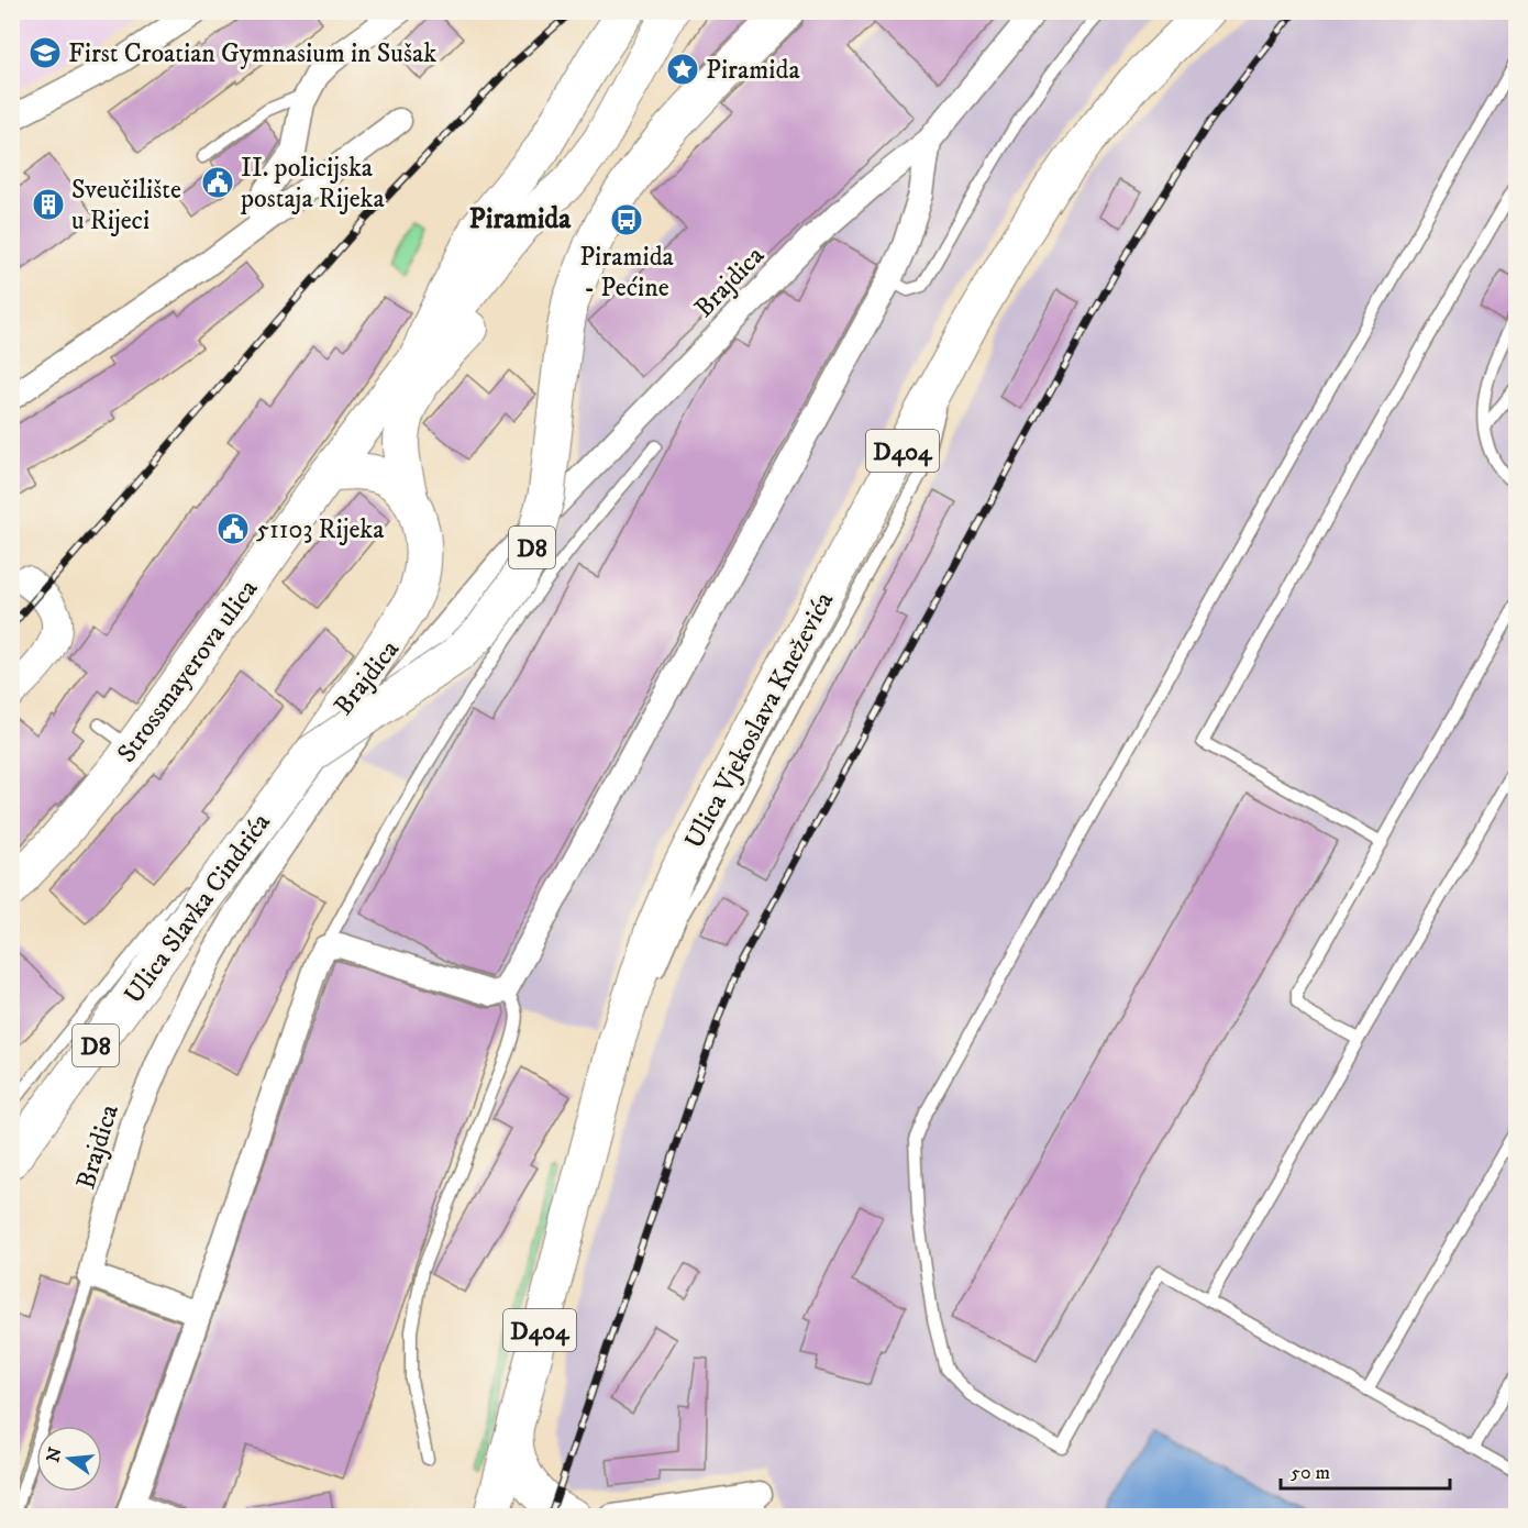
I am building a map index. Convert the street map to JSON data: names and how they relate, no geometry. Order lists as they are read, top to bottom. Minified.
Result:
{"streets":{"main road":["D404","D8","Strossmayerova ulica","Ulica Vjekoslava Kneževića","Ulica Slavka Cindrića"],"street":["Brajdica"]},"crossings":[["D8","Ulica Slavka Cindrića"]],"districts":["Piramida"],"places":{"school or university":["First Croatian Gymnasium in Sušak"],"place":["Piramida"],"public building":["II. policijska postaja Rijeka","51103 Rijeka"],"building":["Sveučilište u Rijeci"],"bus stop":["Piramida - Pećine"]},"scale_bar":"50 m","north":"left"}
